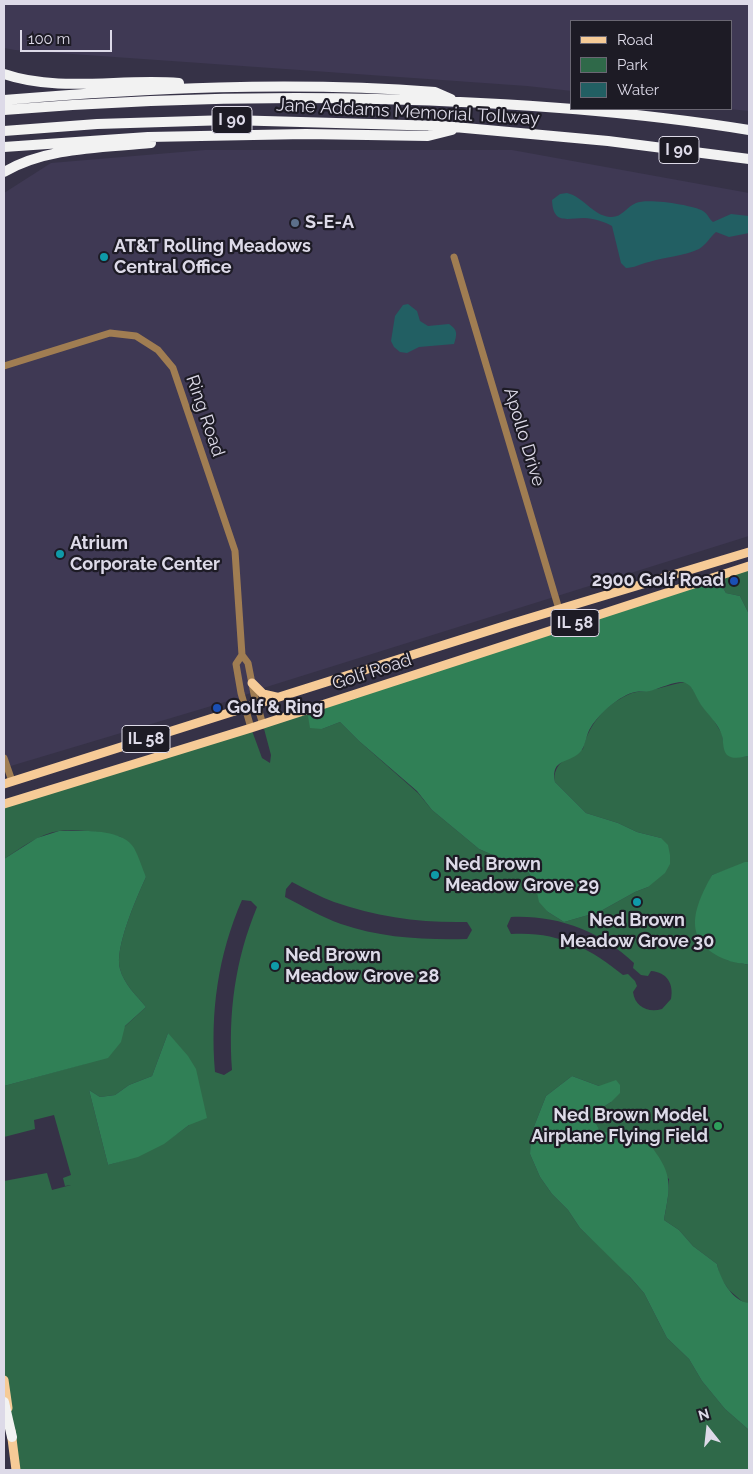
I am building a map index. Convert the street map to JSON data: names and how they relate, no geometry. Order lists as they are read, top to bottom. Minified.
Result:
{"streets":{"highway":["Jane Addams Memorial Tollway","I 90"],"main road":["IL 58","Golf Road"],"street":["Ring Road","Apollo Drive"]},"crossings":[["Ring Road","Golf Road"],["Apollo Drive","Golf Road"]],"places":["S-E-A","AT&T Rolling Meadows Central Office","Atrium Corporate Center","2900 Golf Road","Golf & Ring","Ned Brown Meadow Grove 29","Ned Brown Meadow Grove 30","Ned Brown Meadow Grove 28","Ned Brown Model Airplane Flying Field"],"legend":["Road","Park","Water"],"scale_bar":"100 m","north":"top"}
